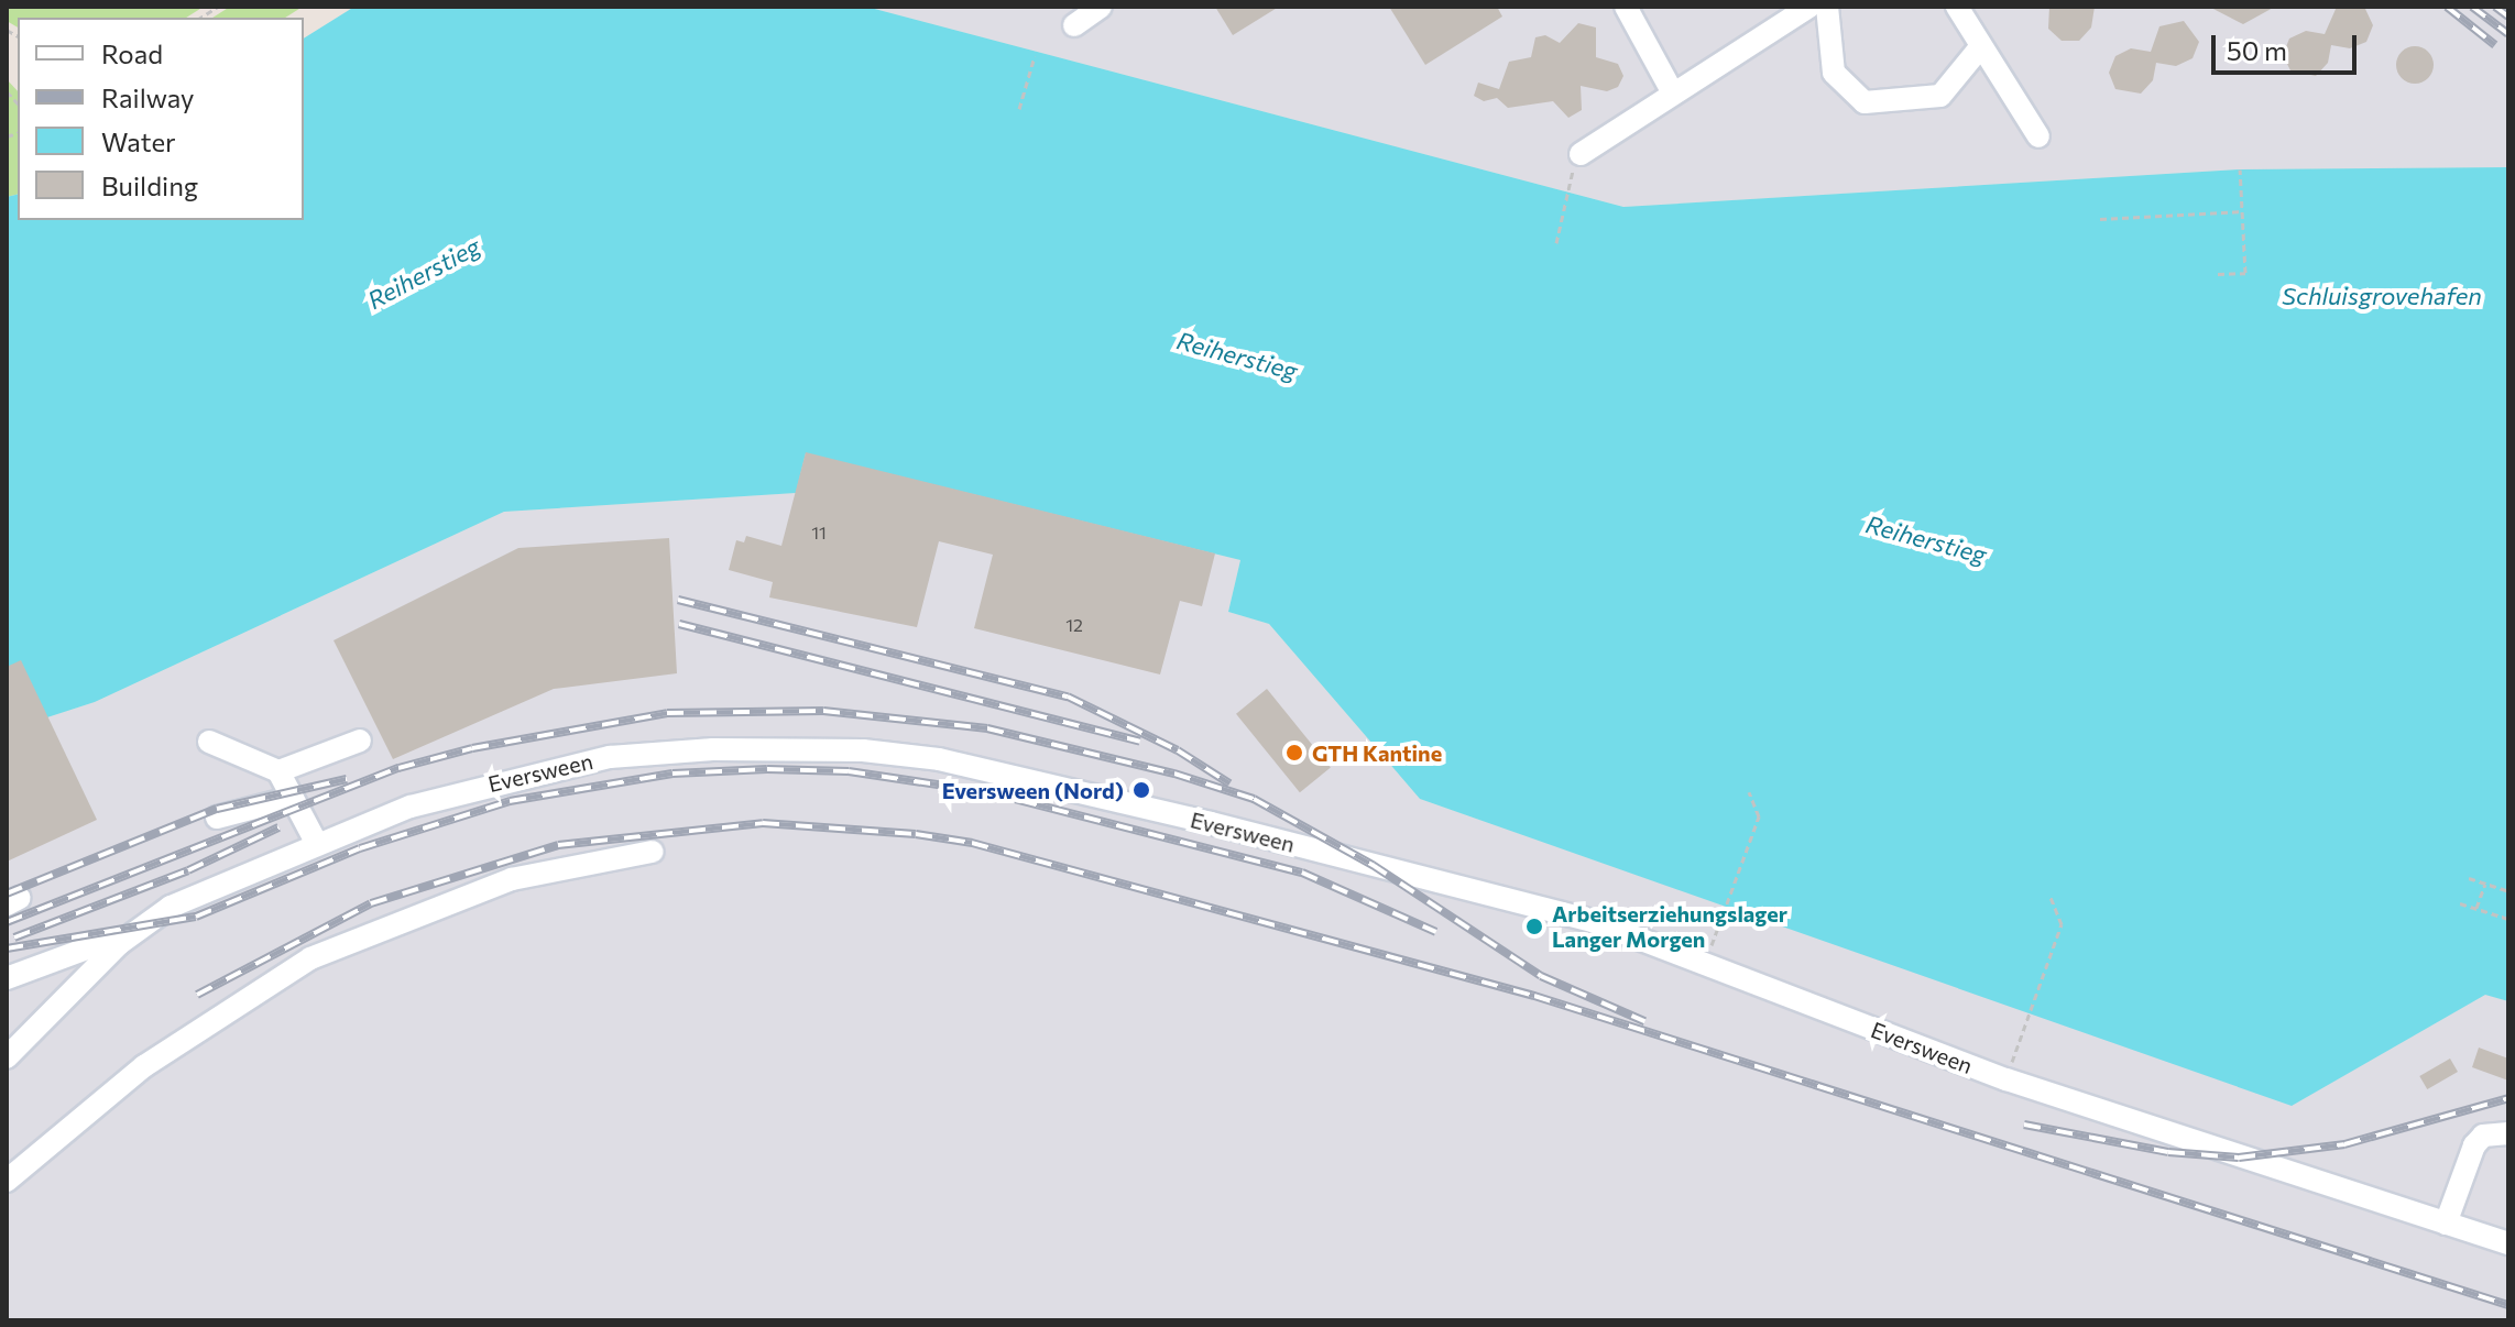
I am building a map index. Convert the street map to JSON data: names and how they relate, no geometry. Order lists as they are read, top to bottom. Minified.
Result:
{"streets":{"street":["Eversween"]},"water":["Reiherstieg","Schluisgrovehafen"],"places":["GTH Kantine","Eversween (Nord)","Arbeitserziehungslager Langer Morgen"],"house_numbers":["11","12"],"legend":["Road","Railway","Water","Building"],"scale_bar":"50 m"}
